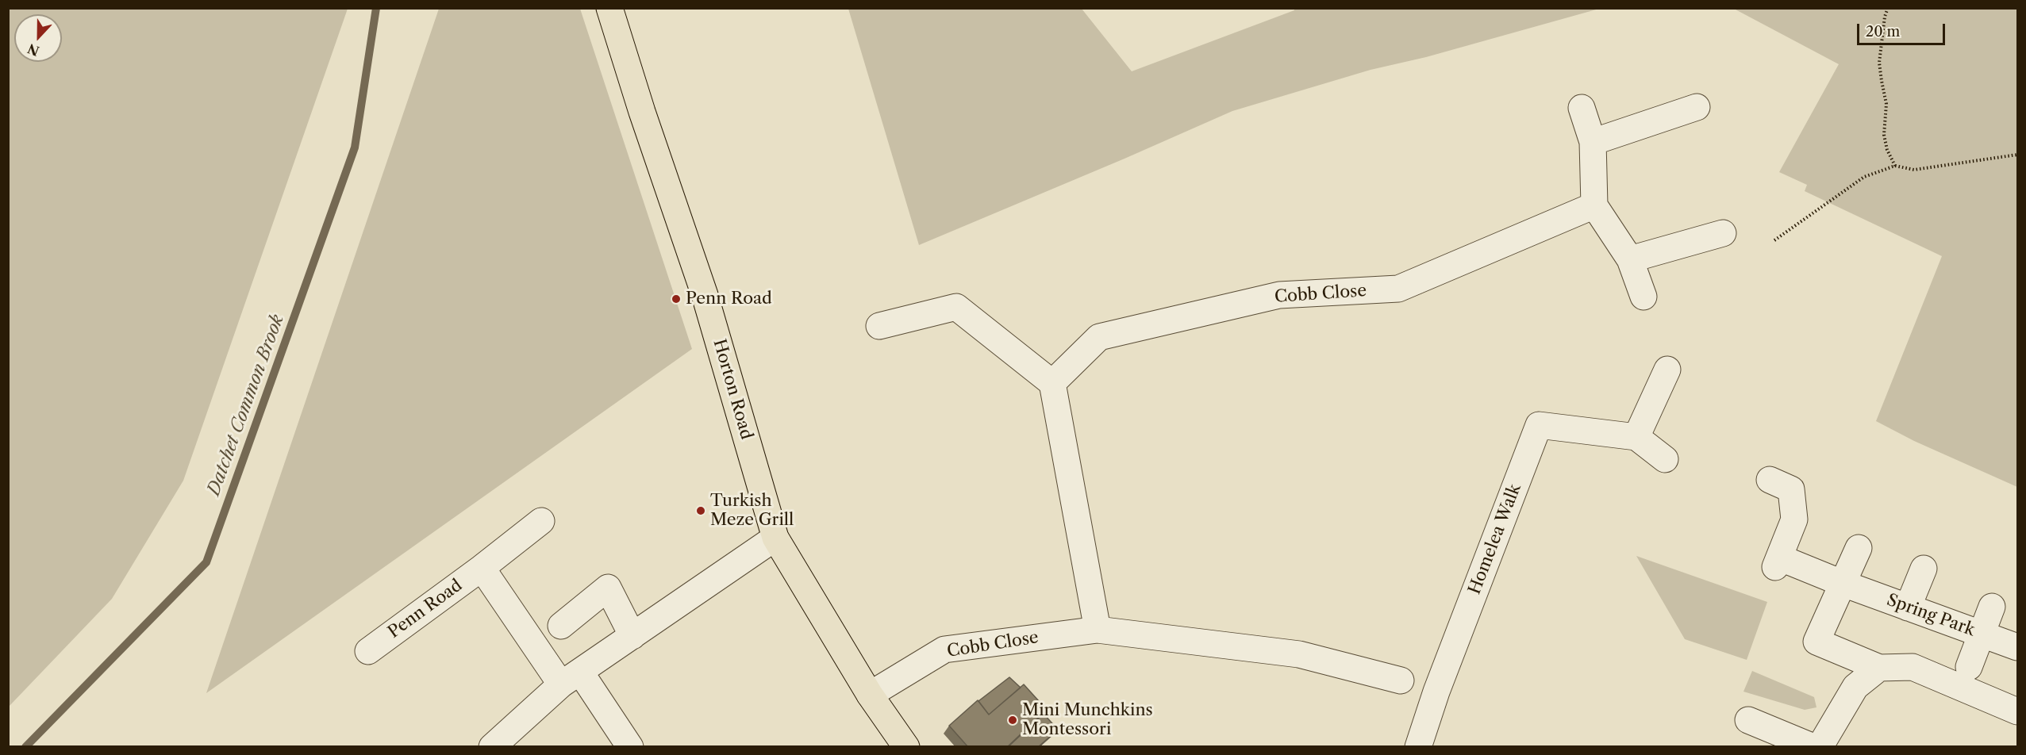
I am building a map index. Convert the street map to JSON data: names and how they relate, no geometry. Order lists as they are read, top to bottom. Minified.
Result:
{"streets":{"main road":["Horton Road"],"street":["Cobb Close","Homelea Walk","Penn Road","Spring Park"]},"crossings":[["Cobb Close","Horton Road"]],"water":["Datchet Common Brook"],"places":["Penn Road","Turkish Meze Grill","Mini Munchkins Montessori"],"scale_bar":"20 m","north":"bottom"}
